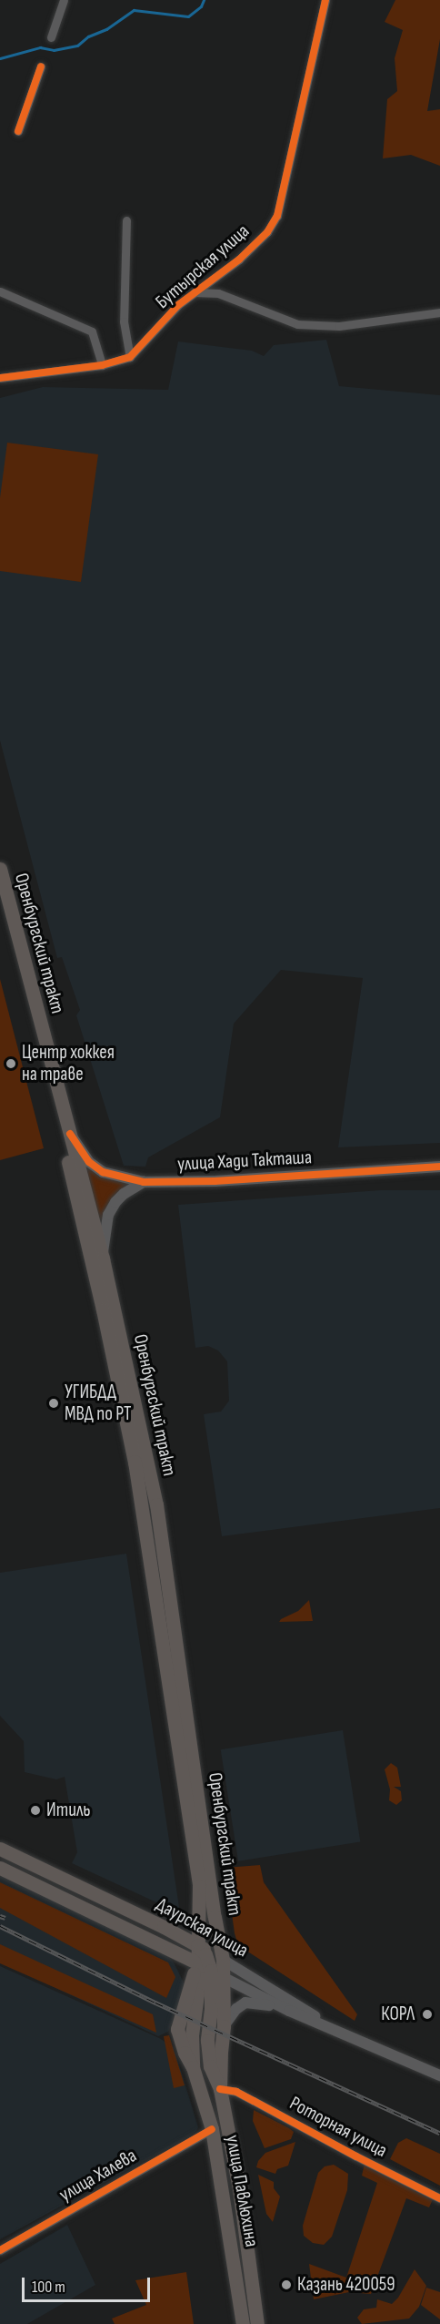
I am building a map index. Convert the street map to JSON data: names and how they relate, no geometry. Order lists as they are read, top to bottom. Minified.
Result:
{"streets":{"main road":["Оренбургский тракт","Даурская улица","улица Павлюхина"],"street":["Бутырская улица","улица Хади Такташа","Роторная улица","улица Халева"]},"crossings":[["Оренбургский тракт","улица Хади Такташа"],["Оренбургский тракт","Даурская улица"],["Оренбургский тракт","улица Павлюхина"],["Даурская улица","улица Павлюхина"],["Роторная улица","улица Павлюхина"],["улица Халева","улица Павлюхина"]],"places":["Центр хоккея на траве","УГИБДД МВД по РТ","Итиль","КОРЛ","Казань 420059"],"scale_bar":"100 m"}
